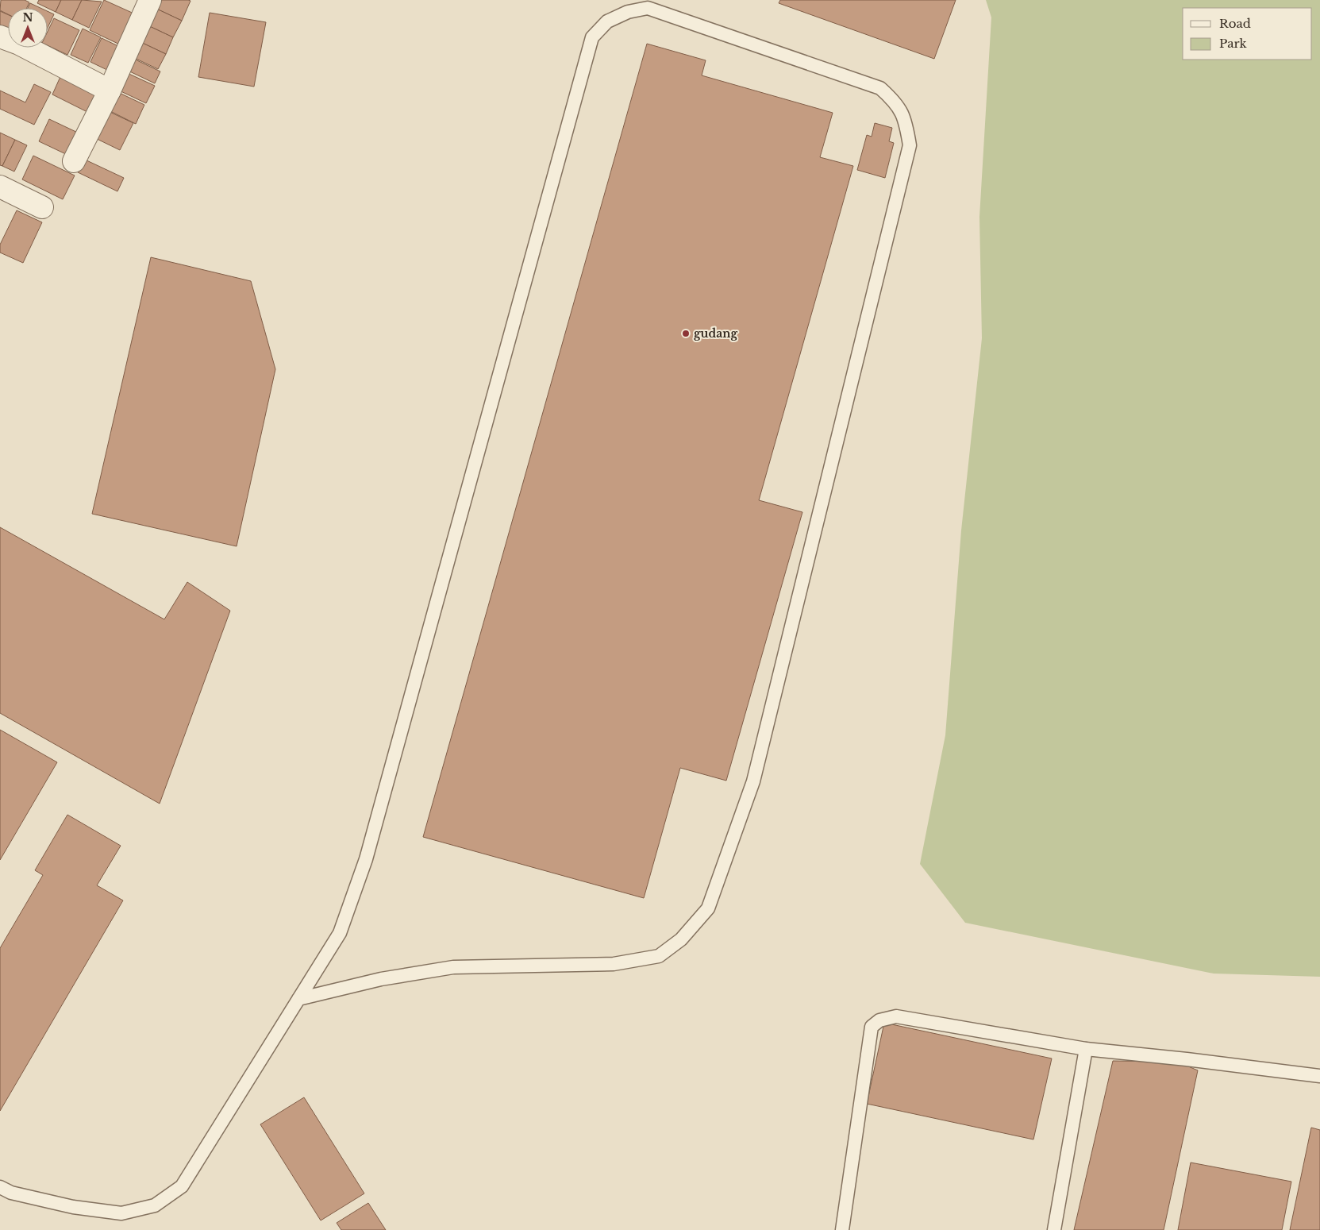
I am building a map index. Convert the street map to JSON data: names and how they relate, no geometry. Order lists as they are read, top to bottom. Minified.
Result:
{"places":["gudang"],"legend":["Road","Park"],"north":"top"}
